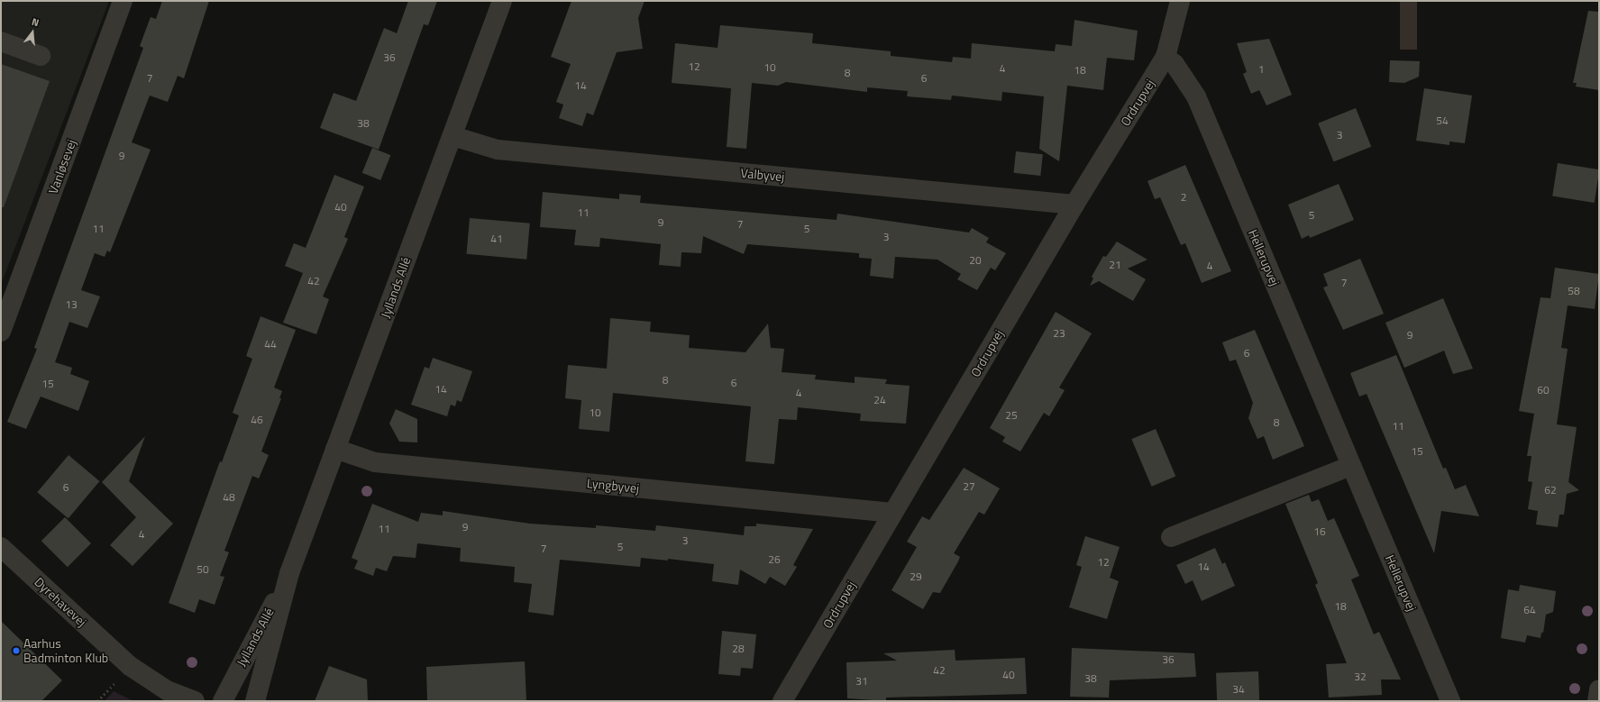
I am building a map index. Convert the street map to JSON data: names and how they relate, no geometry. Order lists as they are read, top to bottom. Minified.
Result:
{"streets":{"street":["Ordrupvej","Vanløsevej","Valbyvej","Hellerupvej","Jyllands Allé","Lyngbyvej","Dyrehavevej"]},"crossings":[["Ordrupvej","Valbyvej"],["Ordrupvej","Hellerupvej"],["Ordrupvej","Lyngbyvej"],["Valbyvej","Jyllands Allé"],["Jyllands Allé","Lyngbyvej"]],"places":["Aarhus Badminton Klub"],"house_numbers":["36","12","10","4","1","18","8","7","6","14","54","38","3","9","2","40","11","5","9","7","11","5","3","41","20","21","4","42","7","58","13","23","9","44","6","8","6","15","14","60","4","24","10","25","46","8","11","15","27","6","62","48","9","11","16","4","3","5","7","26","12","14","50","29","18","64","28","36","42","40","32","38","31","34"],"north":"top"}
